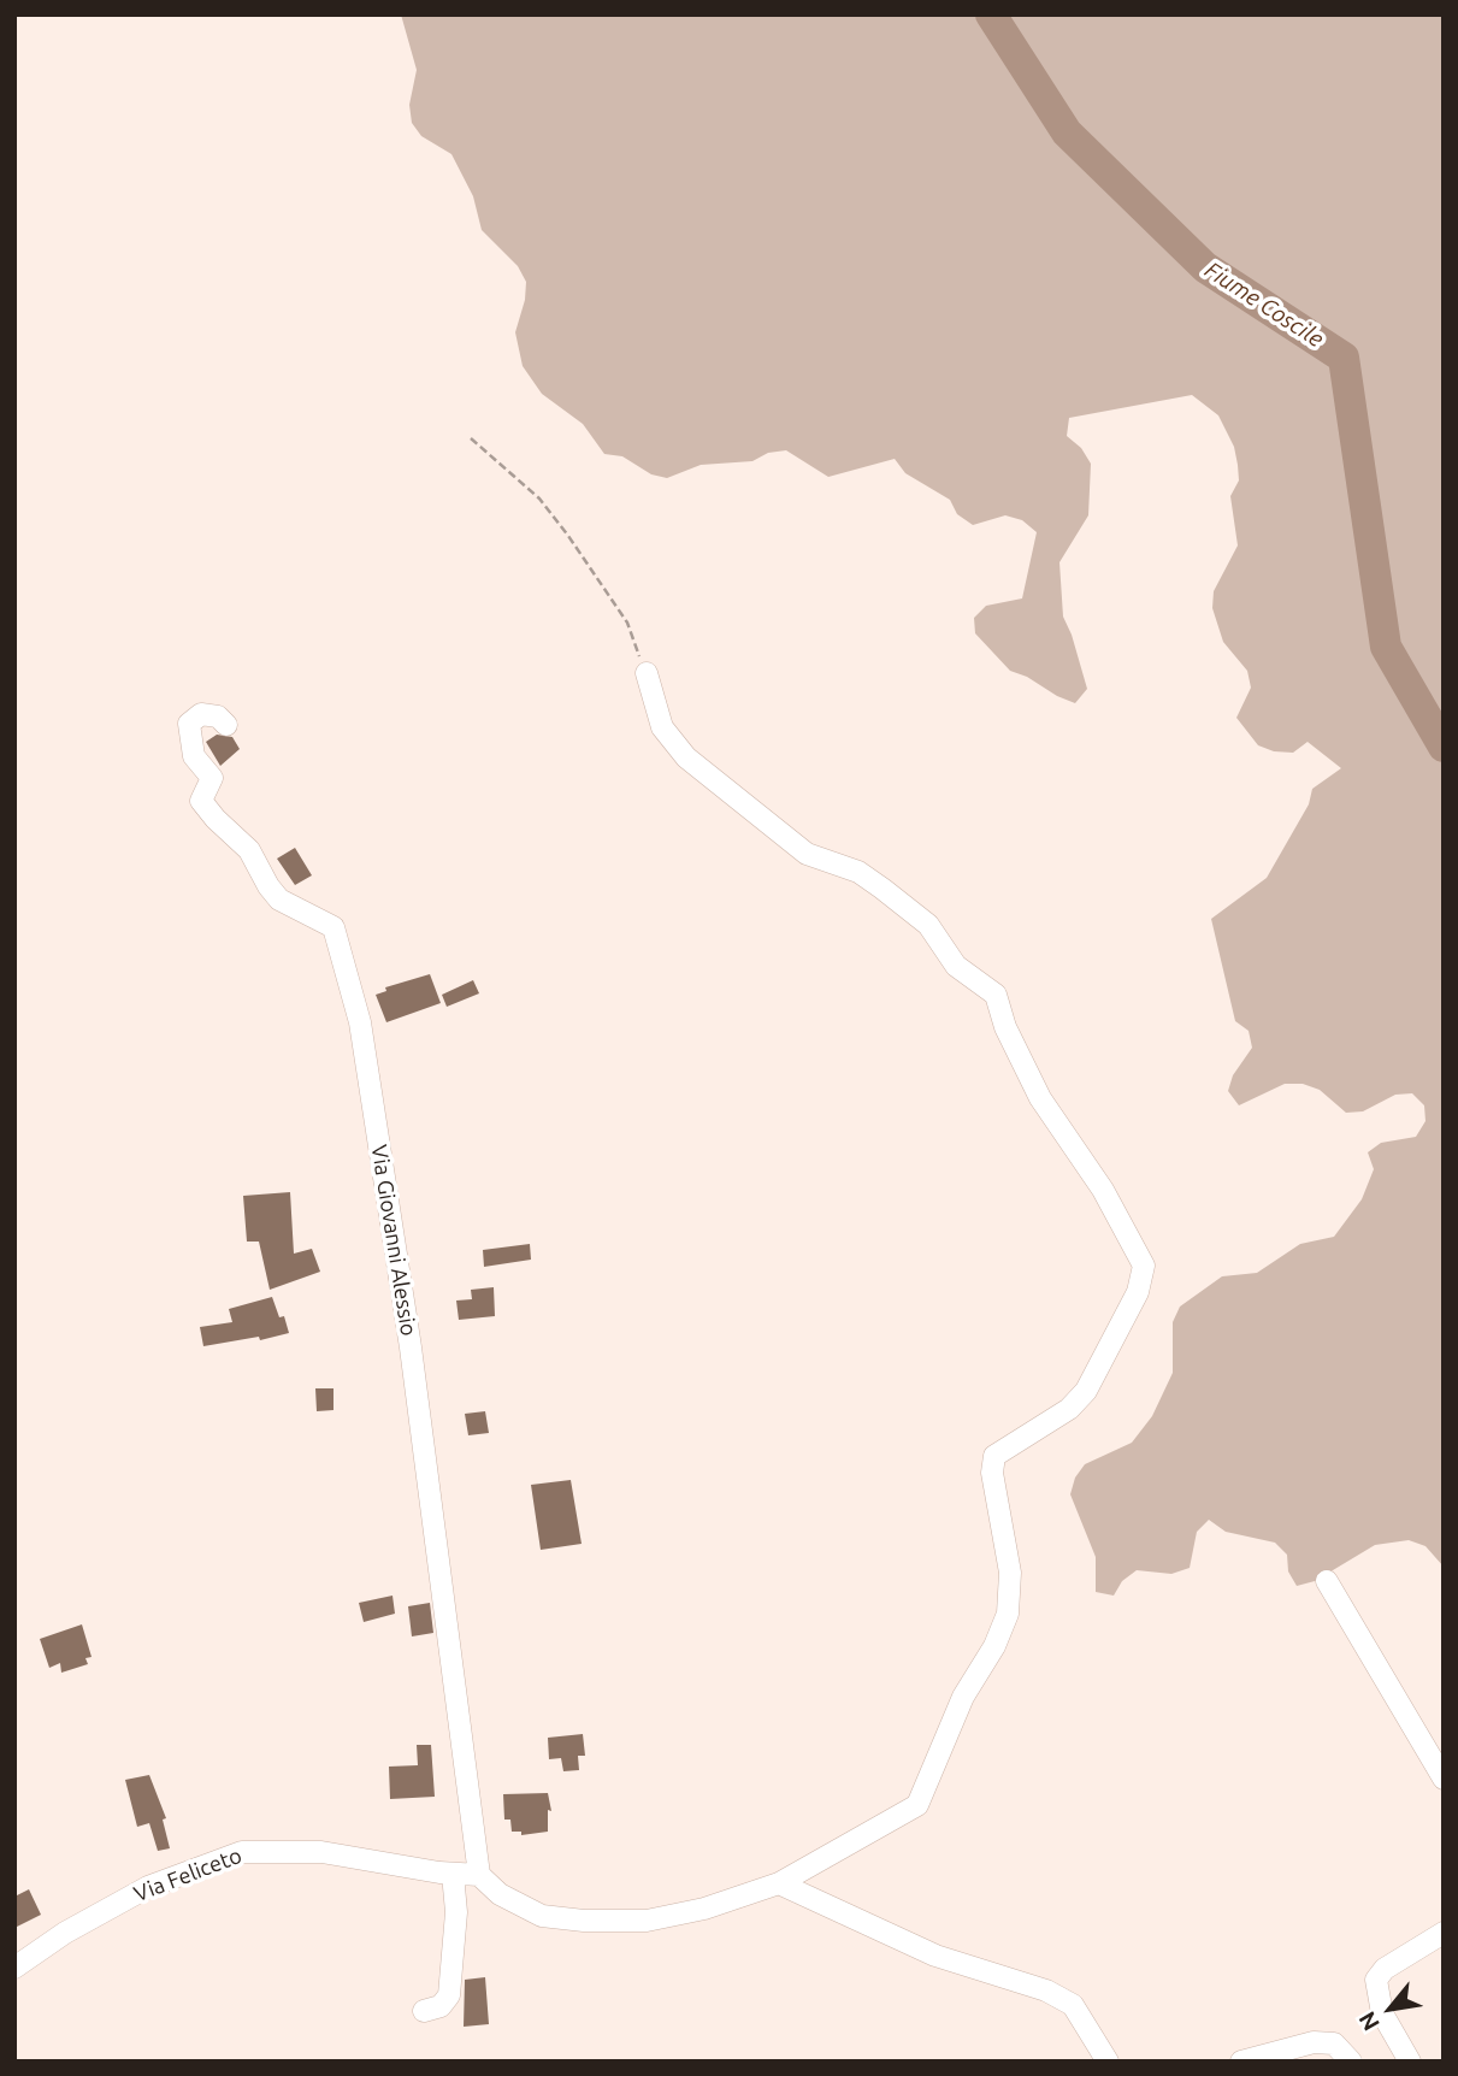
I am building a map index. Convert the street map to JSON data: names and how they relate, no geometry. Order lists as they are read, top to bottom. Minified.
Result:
{"streets":{"street":["Via Giovanni Alessio","Via Feliceto"]},"crossings":[["Via Giovanni Alessio","Via Feliceto"]],"water":["Fiume Coscile"],"north":"bottom left"}
